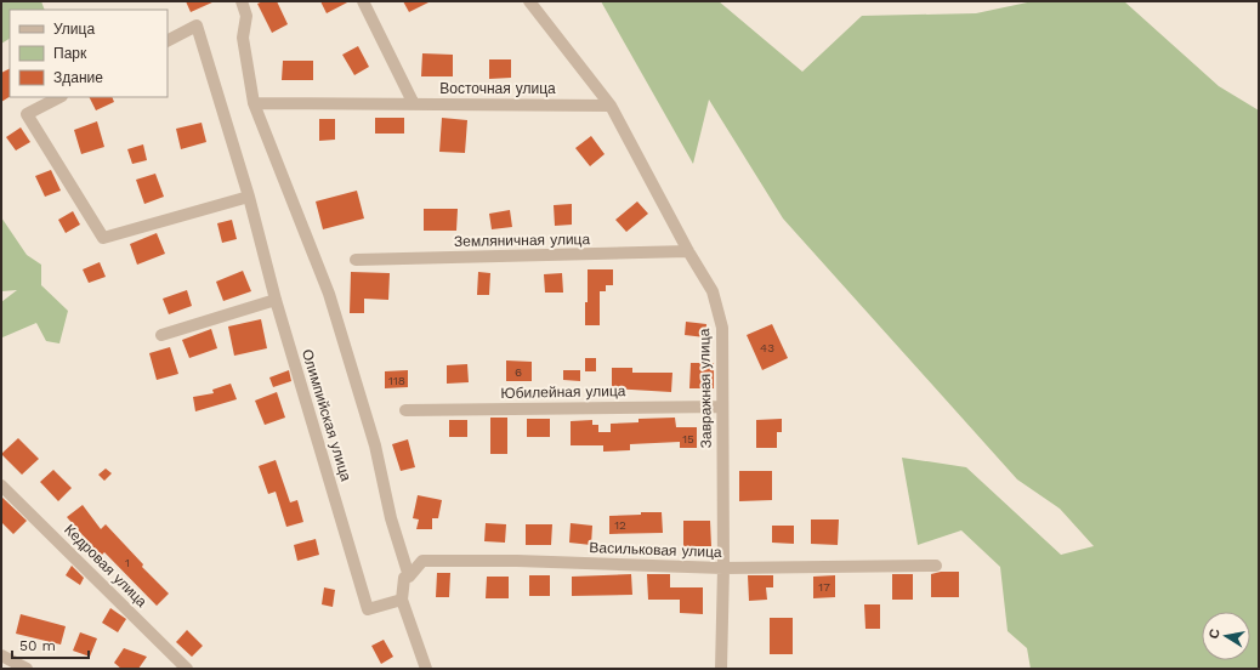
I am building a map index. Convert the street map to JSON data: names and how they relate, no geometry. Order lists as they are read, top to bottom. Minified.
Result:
{"streets":{"street":["Восточная улица","Земляничная улица","Завражная улица","Юбилейная улица","Олимпийская улица","Васильковая улица","Кедровая улица"]},"crossings":[["Восточная улица","Завражная улица"],["Земляничная улица","Завражная улица"],["Завражная улица","Юбилейная улица"],["Завражная улица","Васильковая улица"],["Олимпийская улица","Васильковая улица"]],"house_numbers":["43","6","118","15","12","1","17"],"legend":["Улица","Парк","Здание"],"scale_bar":"50 m","north":"left"}
